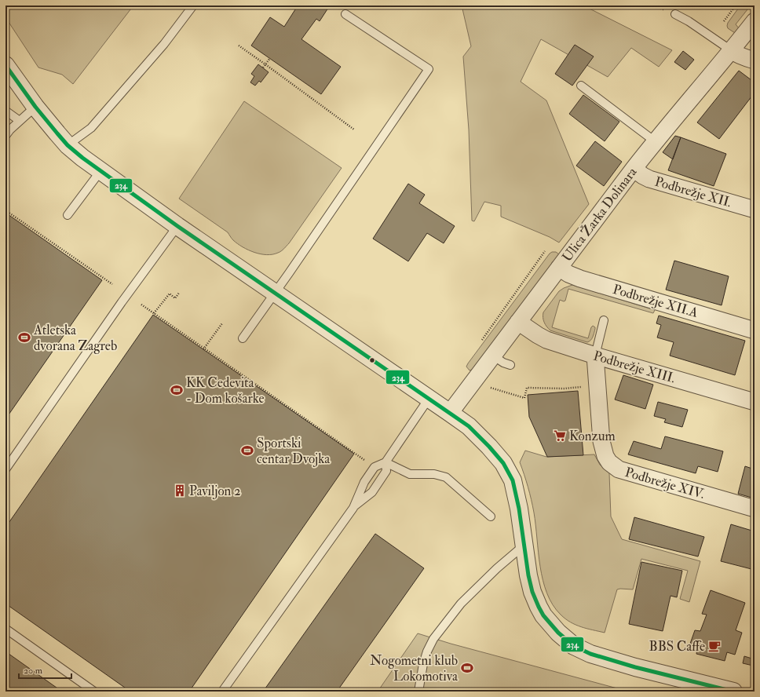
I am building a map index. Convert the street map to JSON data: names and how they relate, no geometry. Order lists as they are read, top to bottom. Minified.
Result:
{"streets":{"street":["Podbrežje XII.","Ulica Žarka Dolinara","Podbrežje XII.A","Podbrežje XIII.","Podbrežje XIV."]},"crossings":[["Podbrežje XII.","Ulica Žarka Dolinara"],["Ulica Žarka Dolinara","Podbrežje XII.A"],["Ulica Žarka Dolinara","Podbrežje XIII."],["Podbrežje XIII.","Podbrežje XIV."]],"places":{"sports":["Atletska dvorana Zagreb","KK Cedevita - Dom košarke","Sportski centar Dvojka","Nogometni klub Lokomotiva"],"supermarket":["Konzum"],"building":["Paviljon 2"],"cafe":["BBS Caffe"]},"lines":["transit line 234"],"scale_bar":"20 m"}
